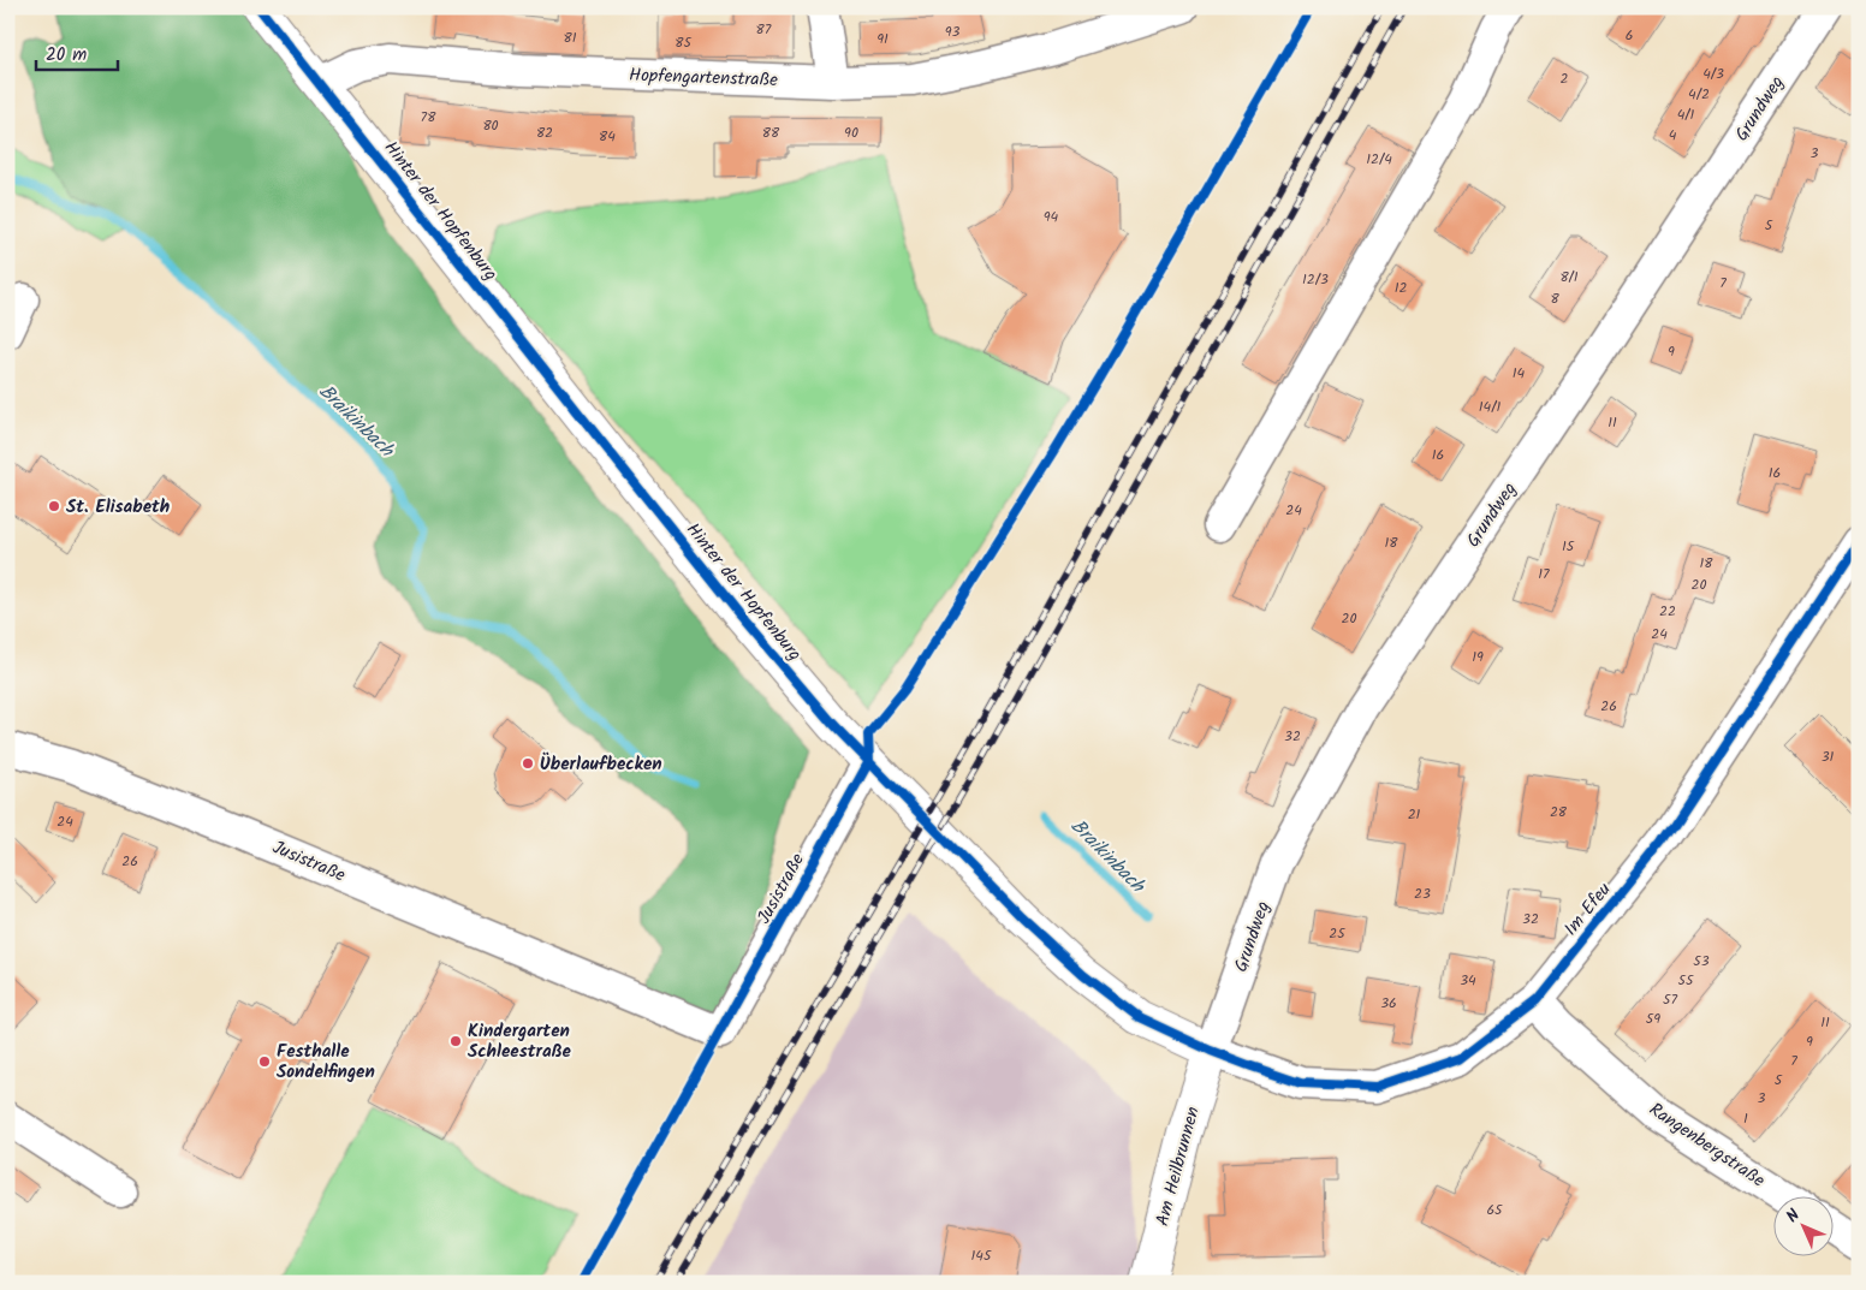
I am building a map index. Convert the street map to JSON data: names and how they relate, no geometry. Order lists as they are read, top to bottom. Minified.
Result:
{"streets":{"street":["Hopfengartenstraße","Grundweg","Hinter der Hopfenburg","Jusistraße","Im Efeu","Rangenbergstraße","Am Heilbrunnen"]},"crossings":[["Hopfengartenstraße","Hinter der Hopfenburg"],["Grundweg","Hinter der Hopfenburg"],["Grundweg","Im Efeu"],["Grundweg","Am Heilbrunnen"],["Hinter der Hopfenburg","Jusistraße"],["Hinter der Hopfenburg","Im Efeu"],["Hinter der Hopfenburg","Am Heilbrunnen"],["Im Efeu","Rangenbergstraße"],["Im Efeu","Am Heilbrunnen"]],"water":["Braikinbach"],"places":["St. Elisabeth","Überlaufbecken","Kindergarten Schleestraße","Festhalle Sondelfingen"],"house_numbers":["87","93","6","81","91","85","4/3","2","4/2","4/1","78","80","82","88","90","4","84","3","12/4","94","5","8/1","12/3","7","12","8","9","14","14/1","11","16","16","24","18","15","18","17","20","22","20","24","19","26","32","31","28","21","24","26","23","32","25","53","34","55","57","36","59","11","9","7","5","3","1","65","145"],"scale_bar":"20 m","north":"top left"}
